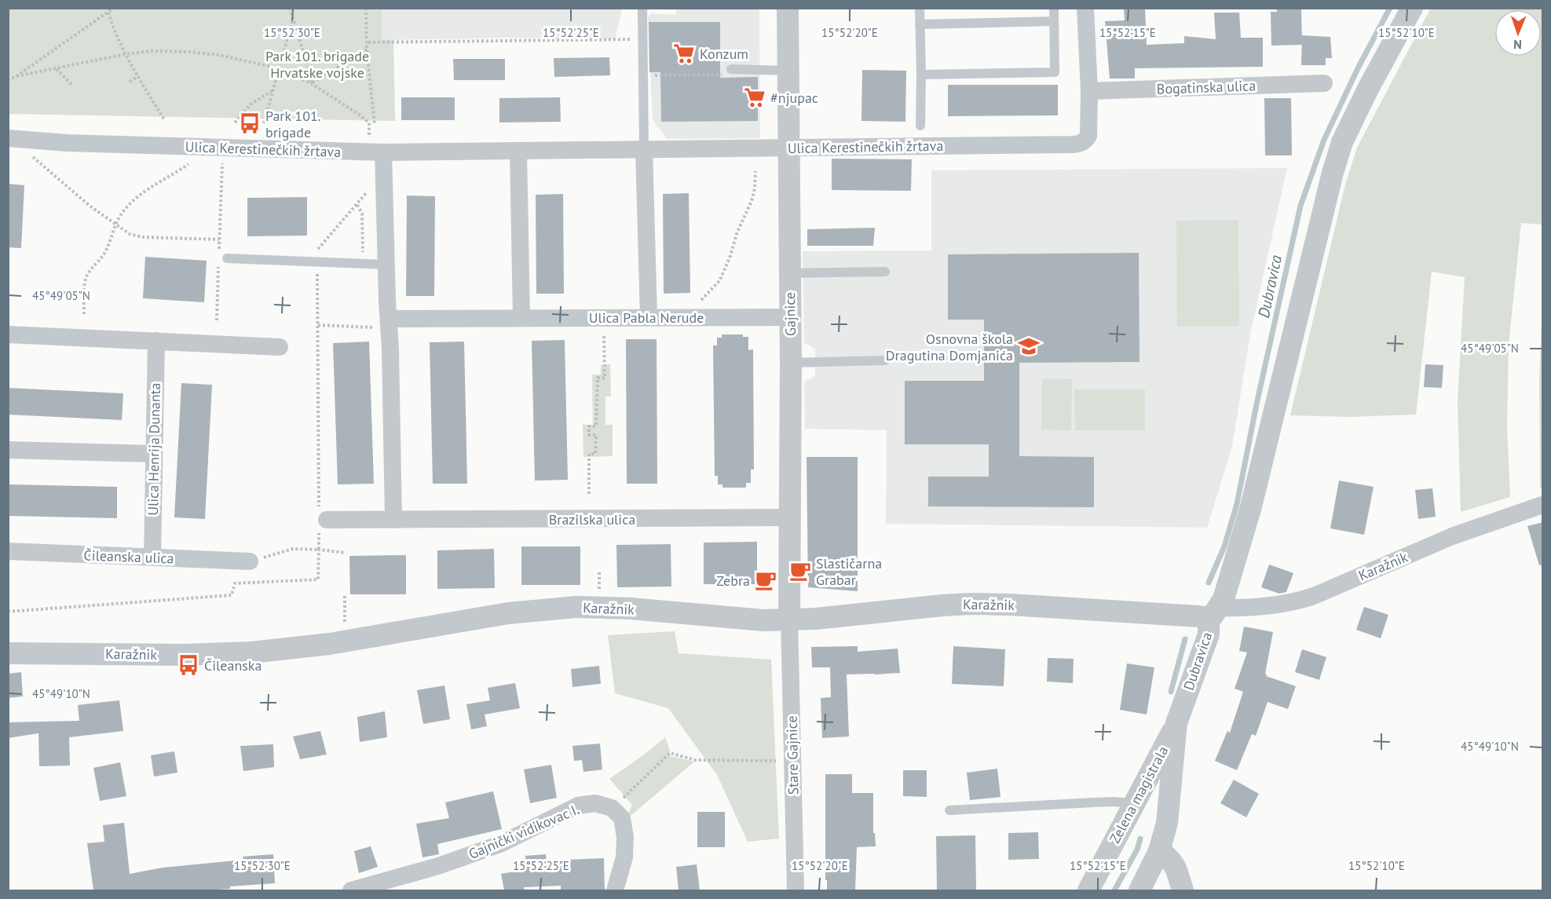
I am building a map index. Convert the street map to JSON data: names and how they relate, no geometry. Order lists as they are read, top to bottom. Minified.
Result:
{"streets":{"street":["Bogatinska ulica","Ulica Kerestinečkih žrtava","Gajnice","Ulica Pabla Nerude","Ulica Henrija Dunanta","Brazilska ulica","Čileanska ulica","Karažnik","Dubravica","Stare Gajnice","Zelena magistrala","Gajnički vidikovac I."]},"crossings":[["Bogatinska ulica","Ulica Kerestinečkih žrtava"],["Ulica Kerestinečkih žrtava","Gajnice"],["Gajnice","Ulica Pabla Nerude"],["Gajnice","Brazilska ulica"],["Gajnice","Karažnik"],["Gajnice","Stare Gajnice"],["Ulica Henrija Dunanta","Čileanska ulica"],["Karažnik","Dubravica"],["Karažnik","Stare Gajnice"],["Dubravica","Zelena magistrala"]],"water":["Dubravica"],"parks":["Park 101. brigade Hrvatske vojske"],"places":{"supermarket":["Konzum","#njupac"],"bus stop":["Park 101. brigade","Čileanska"],"school or university":["Osnovna škola Dragutina Domjanića"],"cafe":["Slastičarna Grabar","Zebra"]},"north":"bottom","coordinates":["15°52'30\"E","15°52'25\"E","15°52'20\"E","15°52'15\"E","15°52'10\"E","45°49'05\"N","45°49'10\"N"]}
